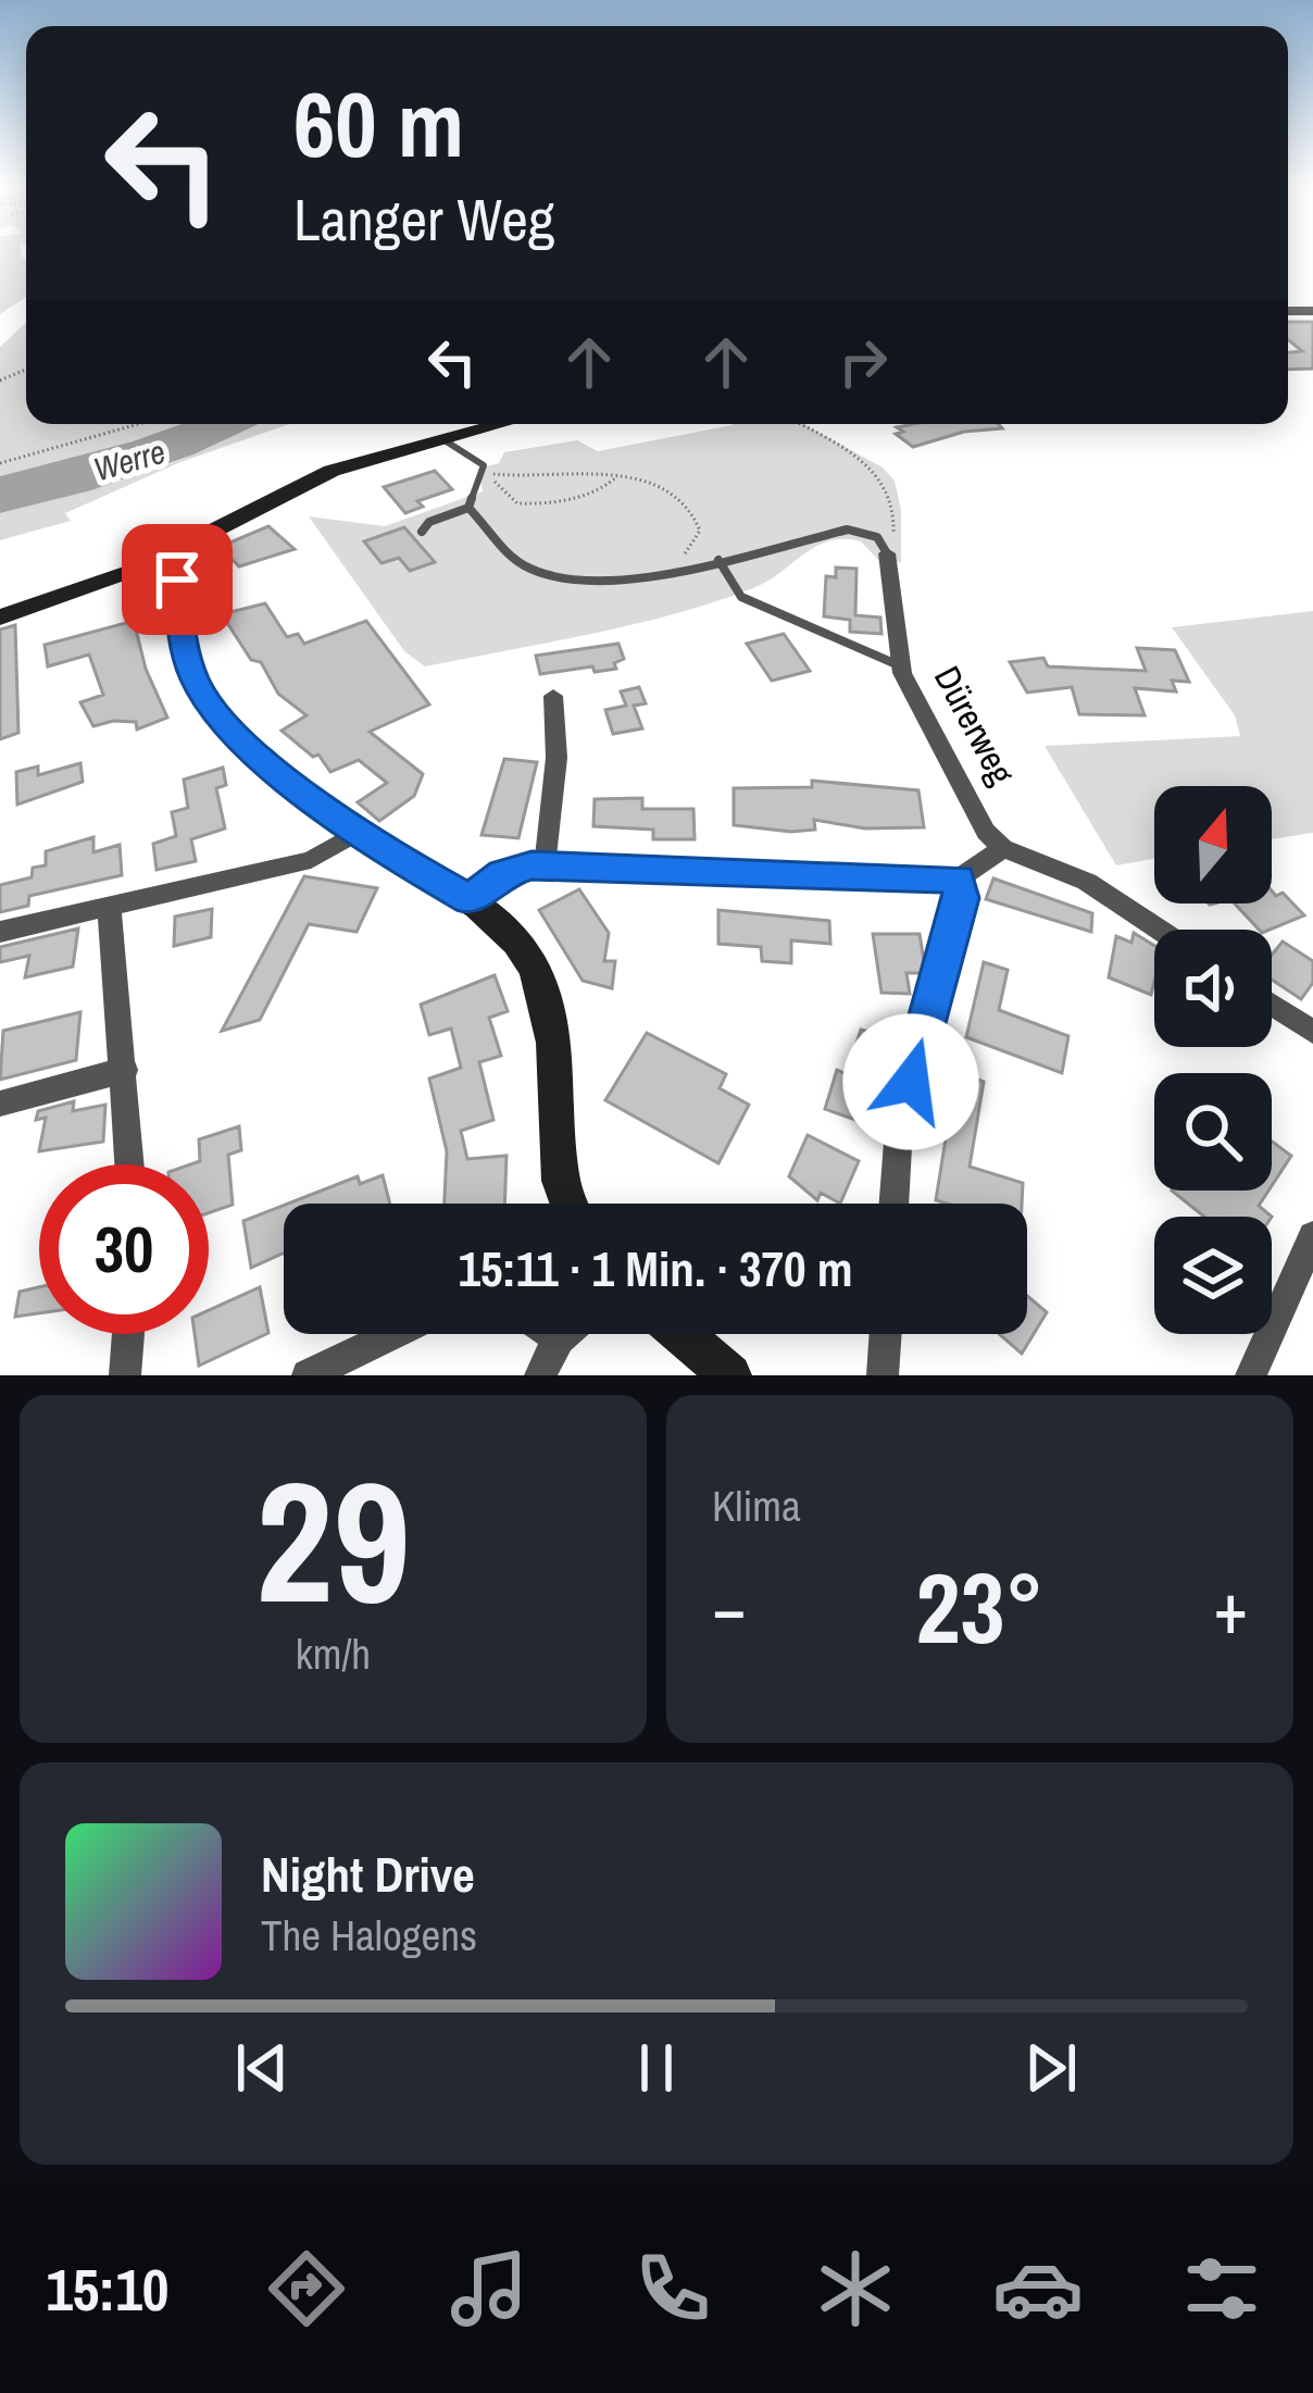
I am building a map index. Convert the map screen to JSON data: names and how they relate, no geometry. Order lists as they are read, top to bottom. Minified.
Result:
{"streets":{"street":["Dürerweg"]},"water":["Werre"],"north":"top","page":{"turn":["60 m","Langer Weg"],"limit":"30","trip":"15:11 · 1 Min. · 370 m","tile":[["29","km/h"],"Klima"],"heat":["−","23°","+"],"song":["Night Drive","The Halogens"],"tabs":"15:10"}}
